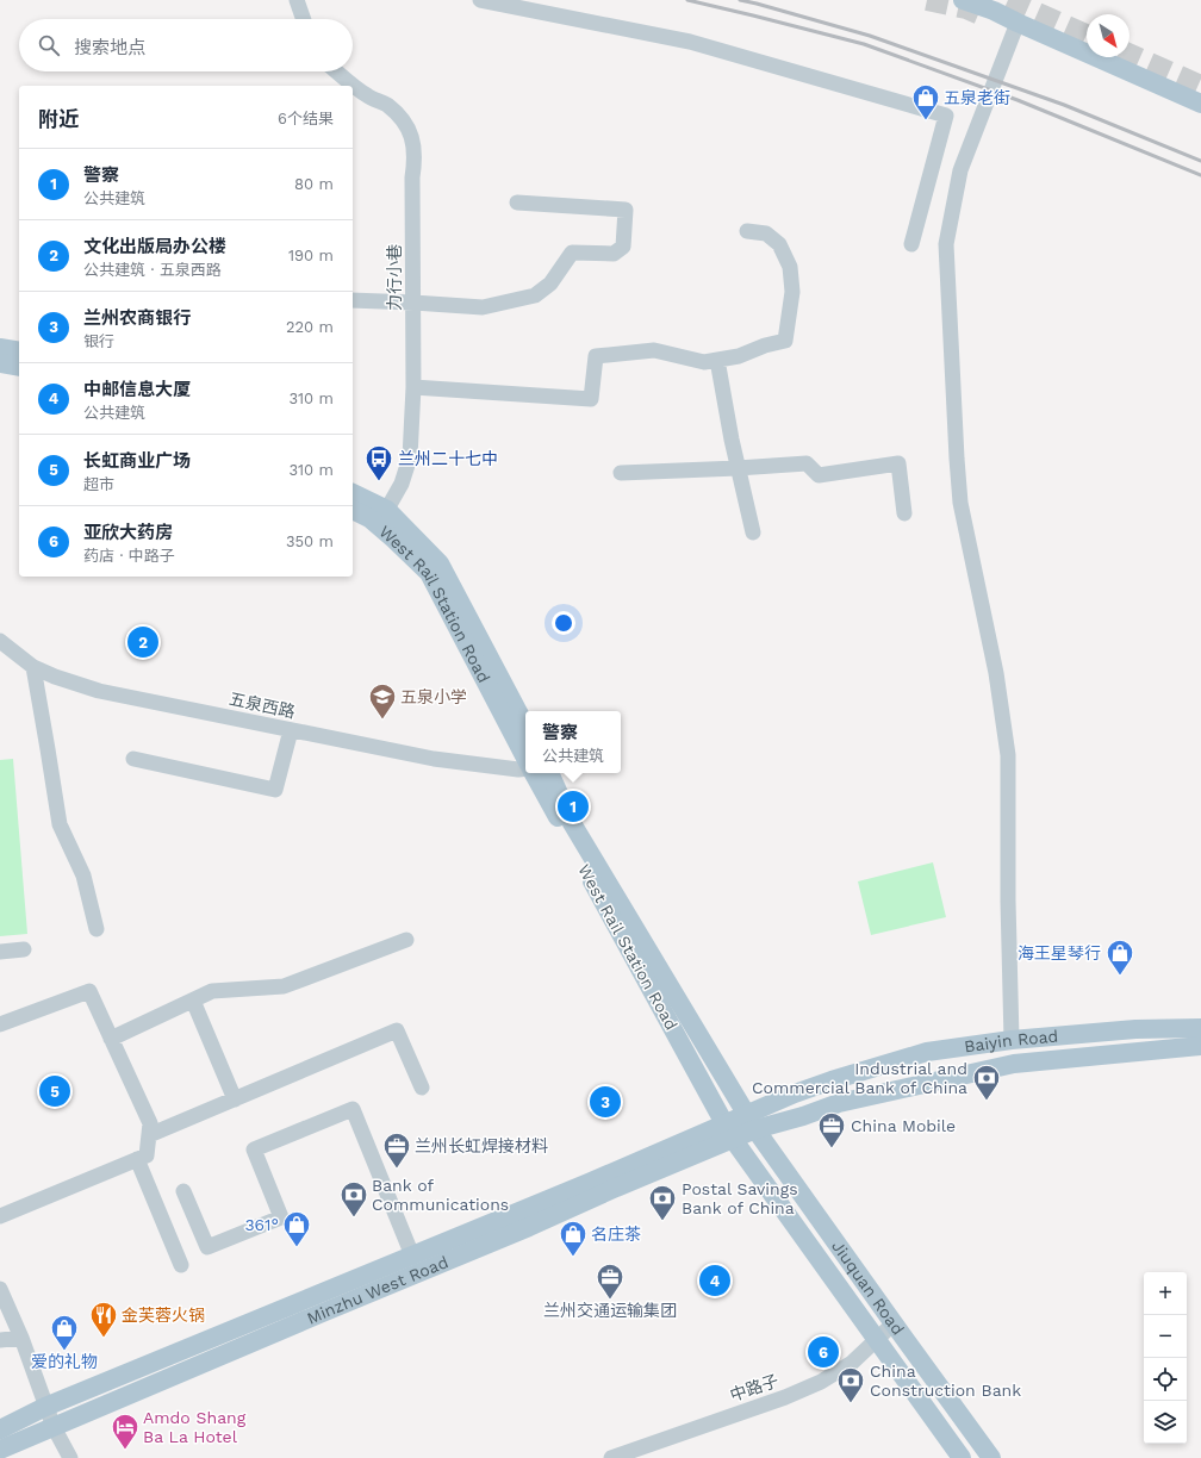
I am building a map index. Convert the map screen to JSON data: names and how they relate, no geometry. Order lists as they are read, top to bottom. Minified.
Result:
{"streets":{"main road":["West Rail Station Road","Baiyin Road","Jiuquan Road","Minzhu West Road"],"street":["力行小巷","五泉西路","中路子"]},"crossings":[["力行小巷","West Rail Station Road"],["West Rail Station Road","Baiyin Road"],["West Rail Station Road","Jiuquan Road"],["West Rail Station Road","Minzhu West Road"],["Baiyin Road","Jiuquan Road"],["Baiyin Road","Minzhu West Road"],["Jiuquan Road","Minzhu West Road"],["Jiuquan Road","中路子"]],"places":{"shop":["五泉老街","海王星琴行","361°","名庄茶","爱的礼物"],"bus stop":["兰州二十七中"],"school or university":["五泉小学"],"bank":["Industrial and Commercial Bank of China","Bank of Communications","Postal Savings Bank of China","China Construction Bank"],"office":["China Mobile","兰州长虹焊接材料","兰州交通运输集团"],"restaurant":["金芙蓉火锅"],"hotel":["Amdo Shang Ba La Hotel"]},"north":"bottom right","page":{"search":"搜索地点","heading":["附近","6个结果"],"list":[{"mark":"1","name":"警察","note":"公共建筑","value":"80 m"},{"mark":"2","name":"文化出版局办公楼","note":"公共建筑 · 五泉西路","value":"190 m"},{"mark":"3","name":"兰州农商银行","note":"银行","value":"220 m"},{"mark":"4","name":"中邮信息大厦","note":"公共建筑","value":"310 m"},{"mark":"5","name":"长虹商业广场","note":"超市","value":"310 m"},{"mark":"6","name":"亚欣大药房","note":"药店 · 中路子","value":"350 m"}],"pins":["2","1","5","3","4","6"],"popup":["警察","公共建筑"],"map_buttons":["+","−"]}}
